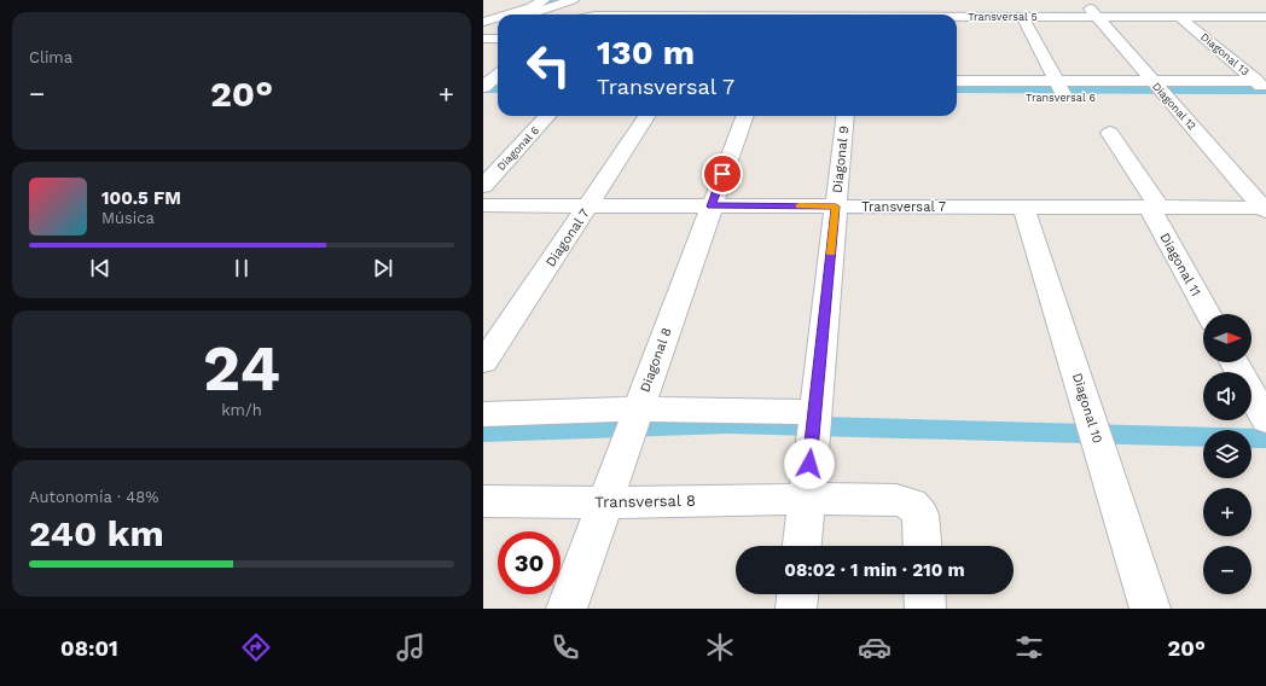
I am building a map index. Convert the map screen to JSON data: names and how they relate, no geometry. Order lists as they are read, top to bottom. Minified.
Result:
{"streets":{"street":["Transversal 5","Diagonal 13","Transversal 6","Diagonal 12","Diagonal 6","Diagonal 9","Transversal 7","Diagonal 7","Diagonal 11","Diagonal 8","Diagonal 10","Transversal 8"]},"crossings":[["Transversal 5","Diagonal 13"],["Transversal 5","Diagonal 12"],["Diagonal 13","Transversal 6"],["Transversal 6","Diagonal 12"],["Diagonal 12","Transversal 7"],["Diagonal 9","Transversal 7"],["Diagonal 9","Transversal 8"],["Transversal 7","Diagonal 7"],["Transversal 7","Diagonal 11"],["Transversal 7","Diagonal 8"],["Transversal 7","Diagonal 10"],["Diagonal 8","Transversal 8"]],"north":"right","page":{"tile":["Clima",["24","km/h"],["Autonomía · 48%","240 km"]],"turn":["130 m","Transversal 7"],"heat":["−","20°","+"],"song":["100.5 FM","Música"],"map_buttons":["+","−"],"limit":"30","trip":"08:02 · 1 min · 210 m","tabs":["08:01","20°"]}}
